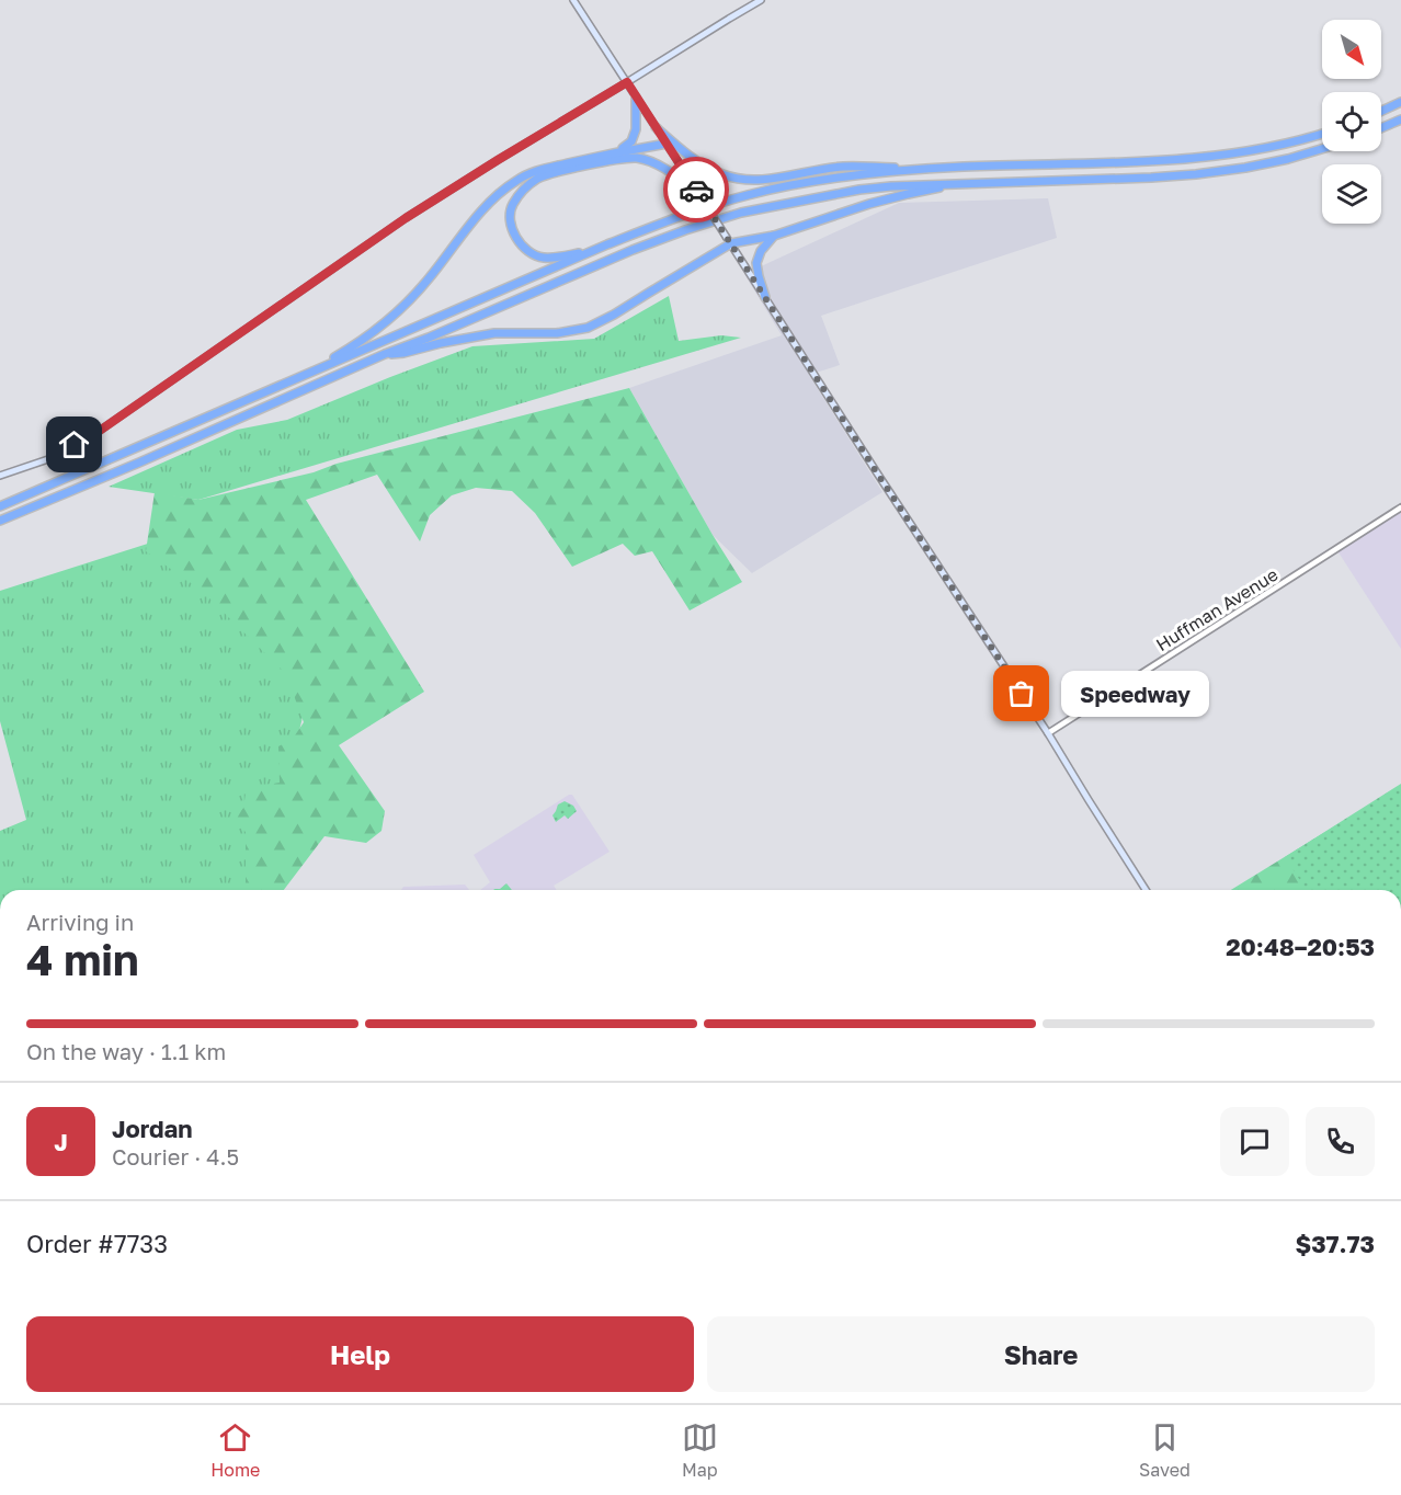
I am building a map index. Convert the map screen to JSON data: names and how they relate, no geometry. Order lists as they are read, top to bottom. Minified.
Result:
{"streets":{"street":["Huffman Avenue"]},"places":["Speedway"],"north":"bottom right","page":{"bubble":"Speedway","heading":["4 min","Arriving in","20:48–20:53"],"panel":["Jordan","Courier · 4.5","Order #7733","$37.73"],"bar":"On the way · 1.1 km","round":"J","buttons":["Help","Share"],"tabs":["Home","Map","Saved"]}}
